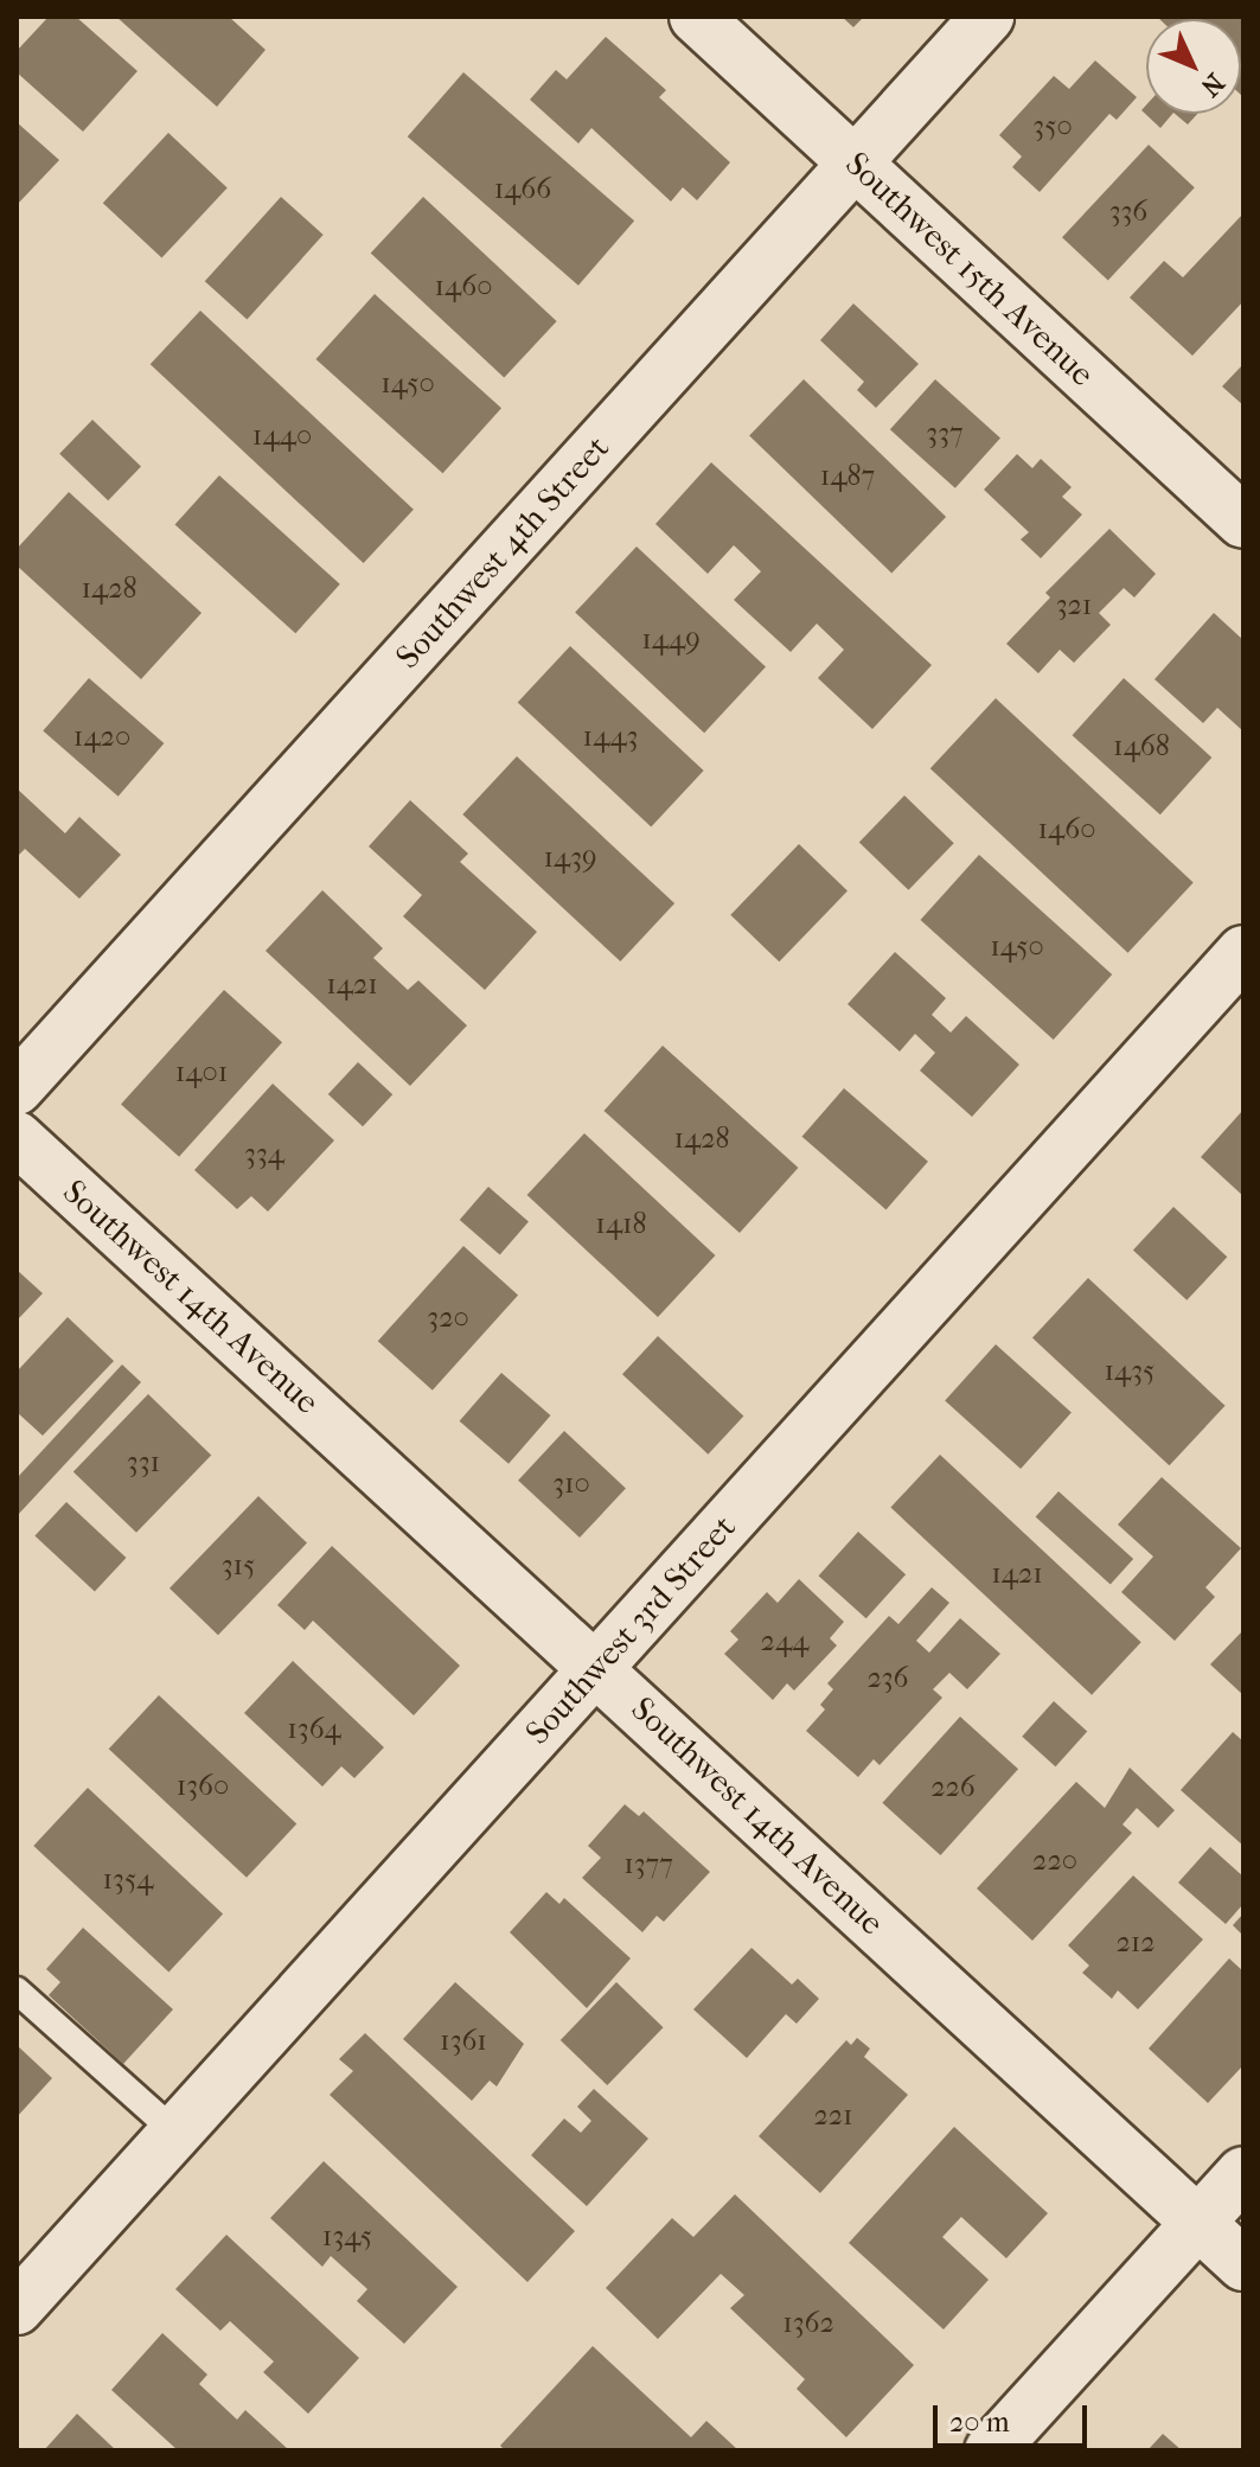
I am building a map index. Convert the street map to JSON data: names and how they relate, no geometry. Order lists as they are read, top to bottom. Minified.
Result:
{"streets":{"street":["Southwest 15th Avenue","Southwest 4th Street","Southwest 14th Avenue","Southwest 3rd Street"]},"crossings":[["Southwest 15th Avenue","Southwest 4th Street"],["Southwest 14th Avenue","Southwest 3rd Street"]],"house_numbers":["350","1466","336","1460","1450","337","1440","1487","1428","321","1449","1420","1443","1468","1460","1439","1450","1421","1401","1428","334","1418","320","1435","331","310","315","1421","244","236","1364","1360","226","220","1377","1354","212","1361","221","1345","1362"],"scale_bar":"20 m","north":"bottom right"}
